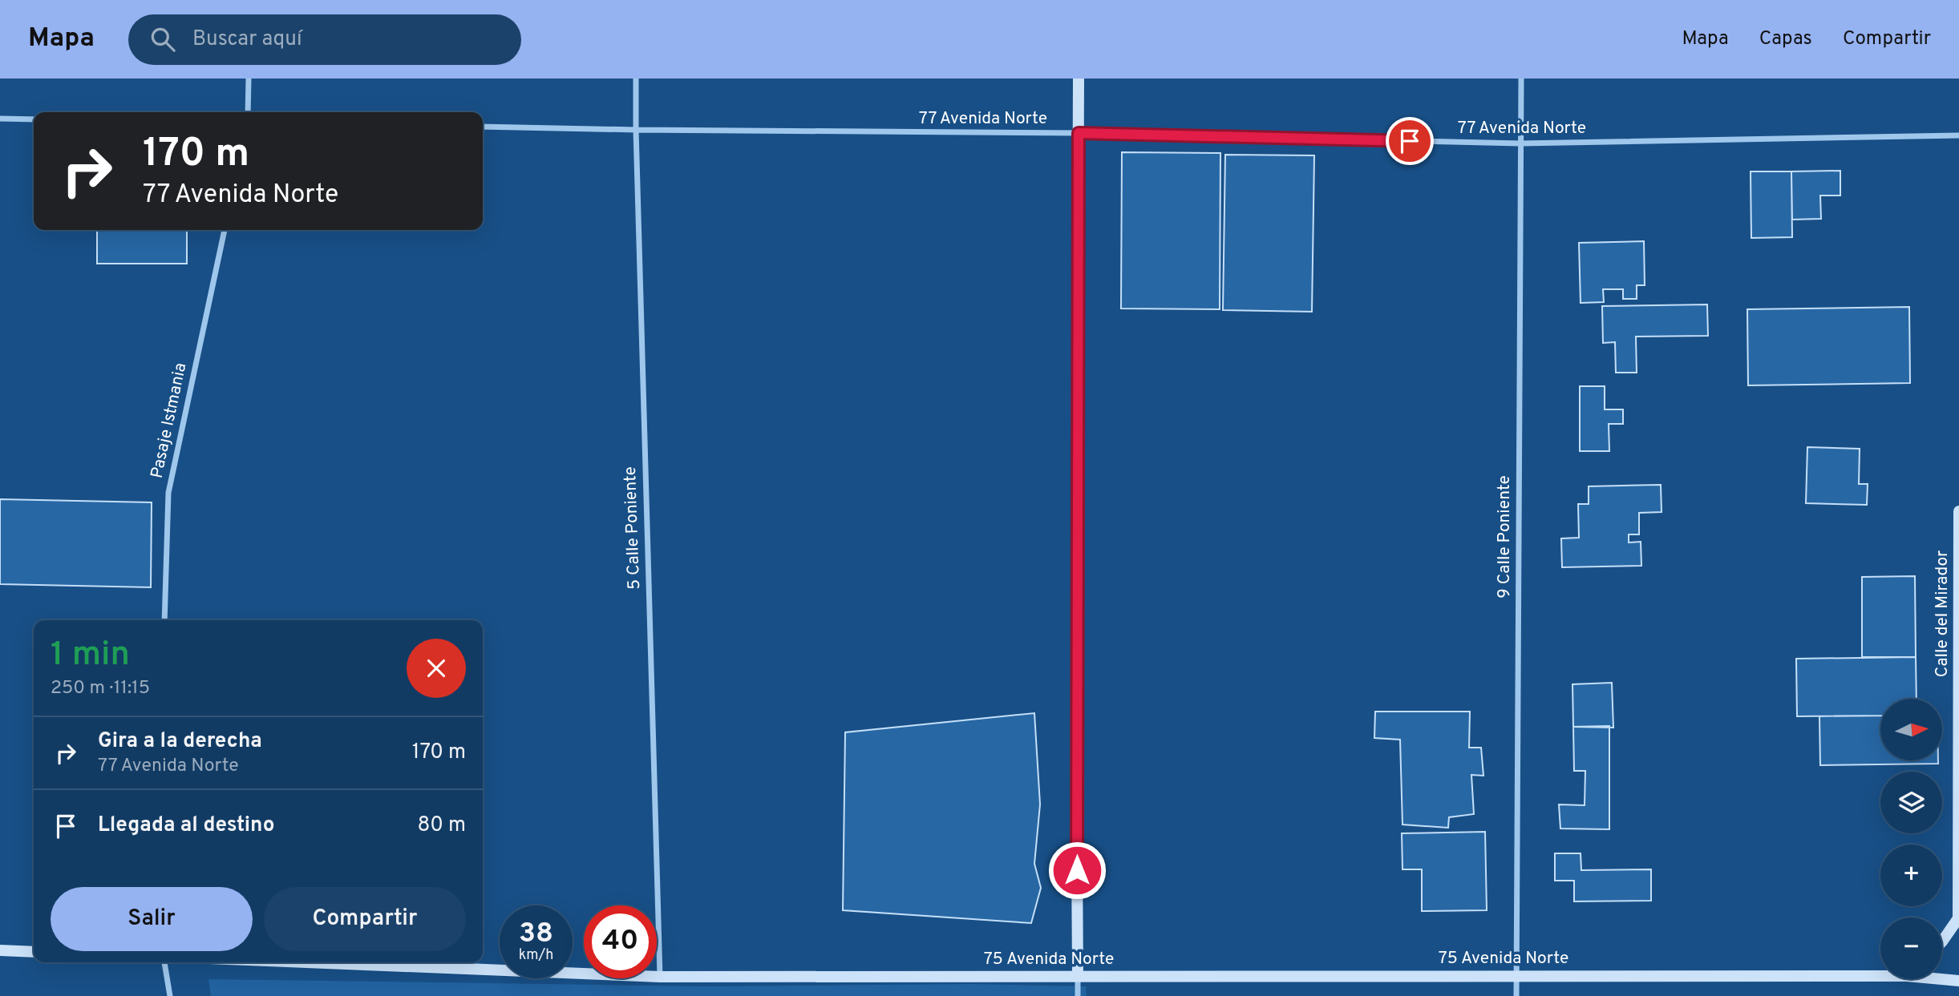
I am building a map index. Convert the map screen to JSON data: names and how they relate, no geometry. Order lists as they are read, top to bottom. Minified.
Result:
{"streets":{"main road":["Calle del Mirador","75 Avenida Norte"],"street":["77 Avenida Norte","Pasaje Istmania","5 Calle Poniente","9 Calle Poniente"]},"crossings":[["77 Avenida Norte","5 Calle Poniente"],["77 Avenida Norte","9 Calle Poniente"],["5 Calle Poniente","75 Avenida Norte"],["9 Calle Poniente","75 Avenida Norte"]],"north":"right","page":{"header":"Mapa","search":"Buscar aquí","nav":["Mapa","Capas","Compartir"],"turn":["170 m","77 Avenida Norte"],"heading":["1 min","250 m · 11:15"],"map_buttons":["+","−"],"list":[{"name":"Gira a la derecha","note":"77 Avenida Norte","value":"170 m"},{"name":"Llegada al destino","value":"80 m"}],"buttons":["Salir","Compartir"],"speed":"38 km/h","limit":"40"}}
